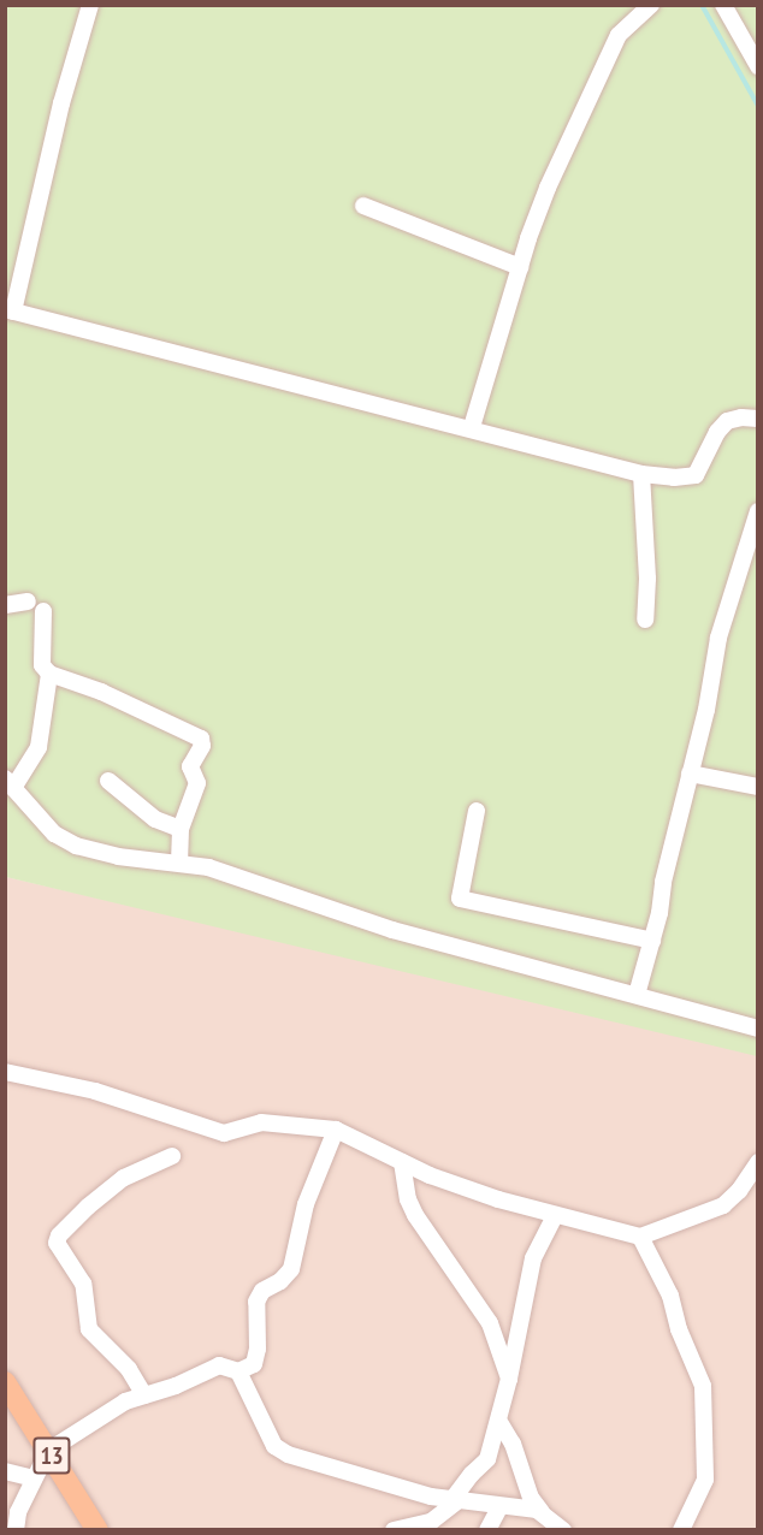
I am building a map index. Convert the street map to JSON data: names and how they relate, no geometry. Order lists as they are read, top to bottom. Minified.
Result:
{"streets":{"main road":["13"]}}
